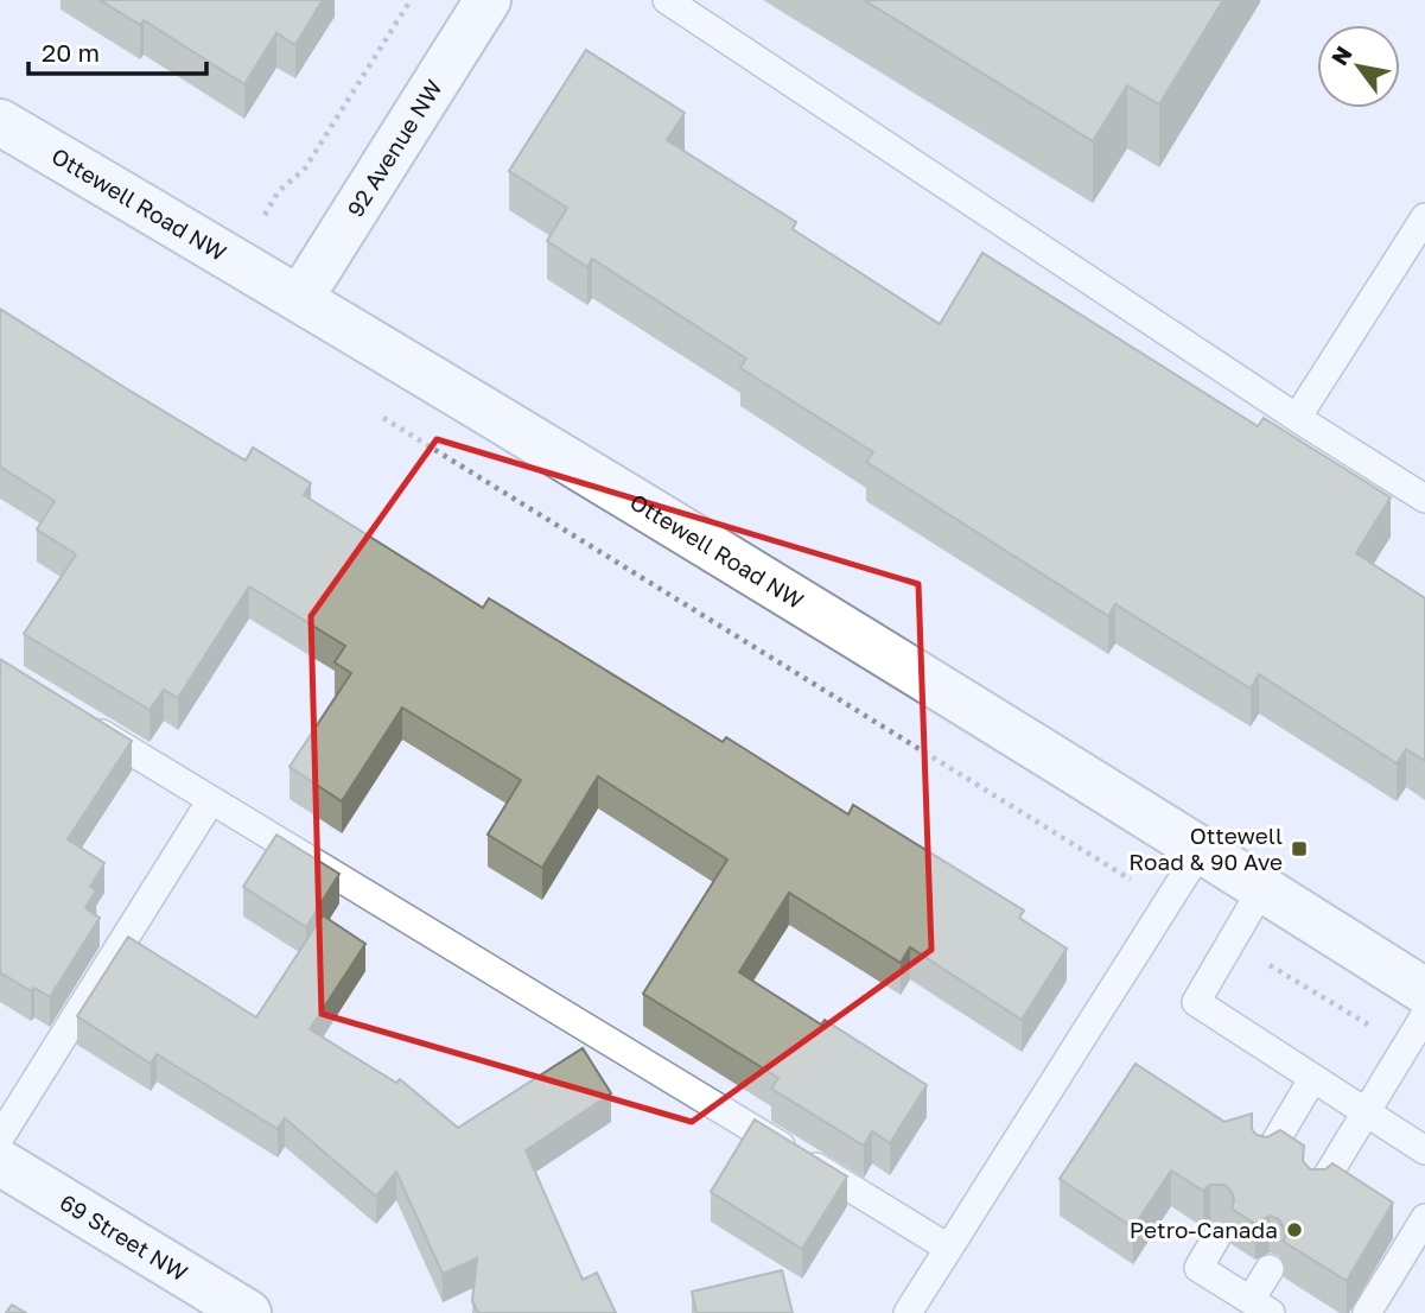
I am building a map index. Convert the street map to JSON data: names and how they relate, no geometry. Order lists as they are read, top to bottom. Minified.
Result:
{"streets":{"street":["92 Avenue NW","Ottewell Road NW","69 Street NW"]},"crossings":[["92 Avenue NW","Ottewell Road NW"]],"places":{"transit":["Ottewell Road & 90 Ave"],"other":["Petro-Canada"]},"scale_bar":"20 m","north":"top left"}
